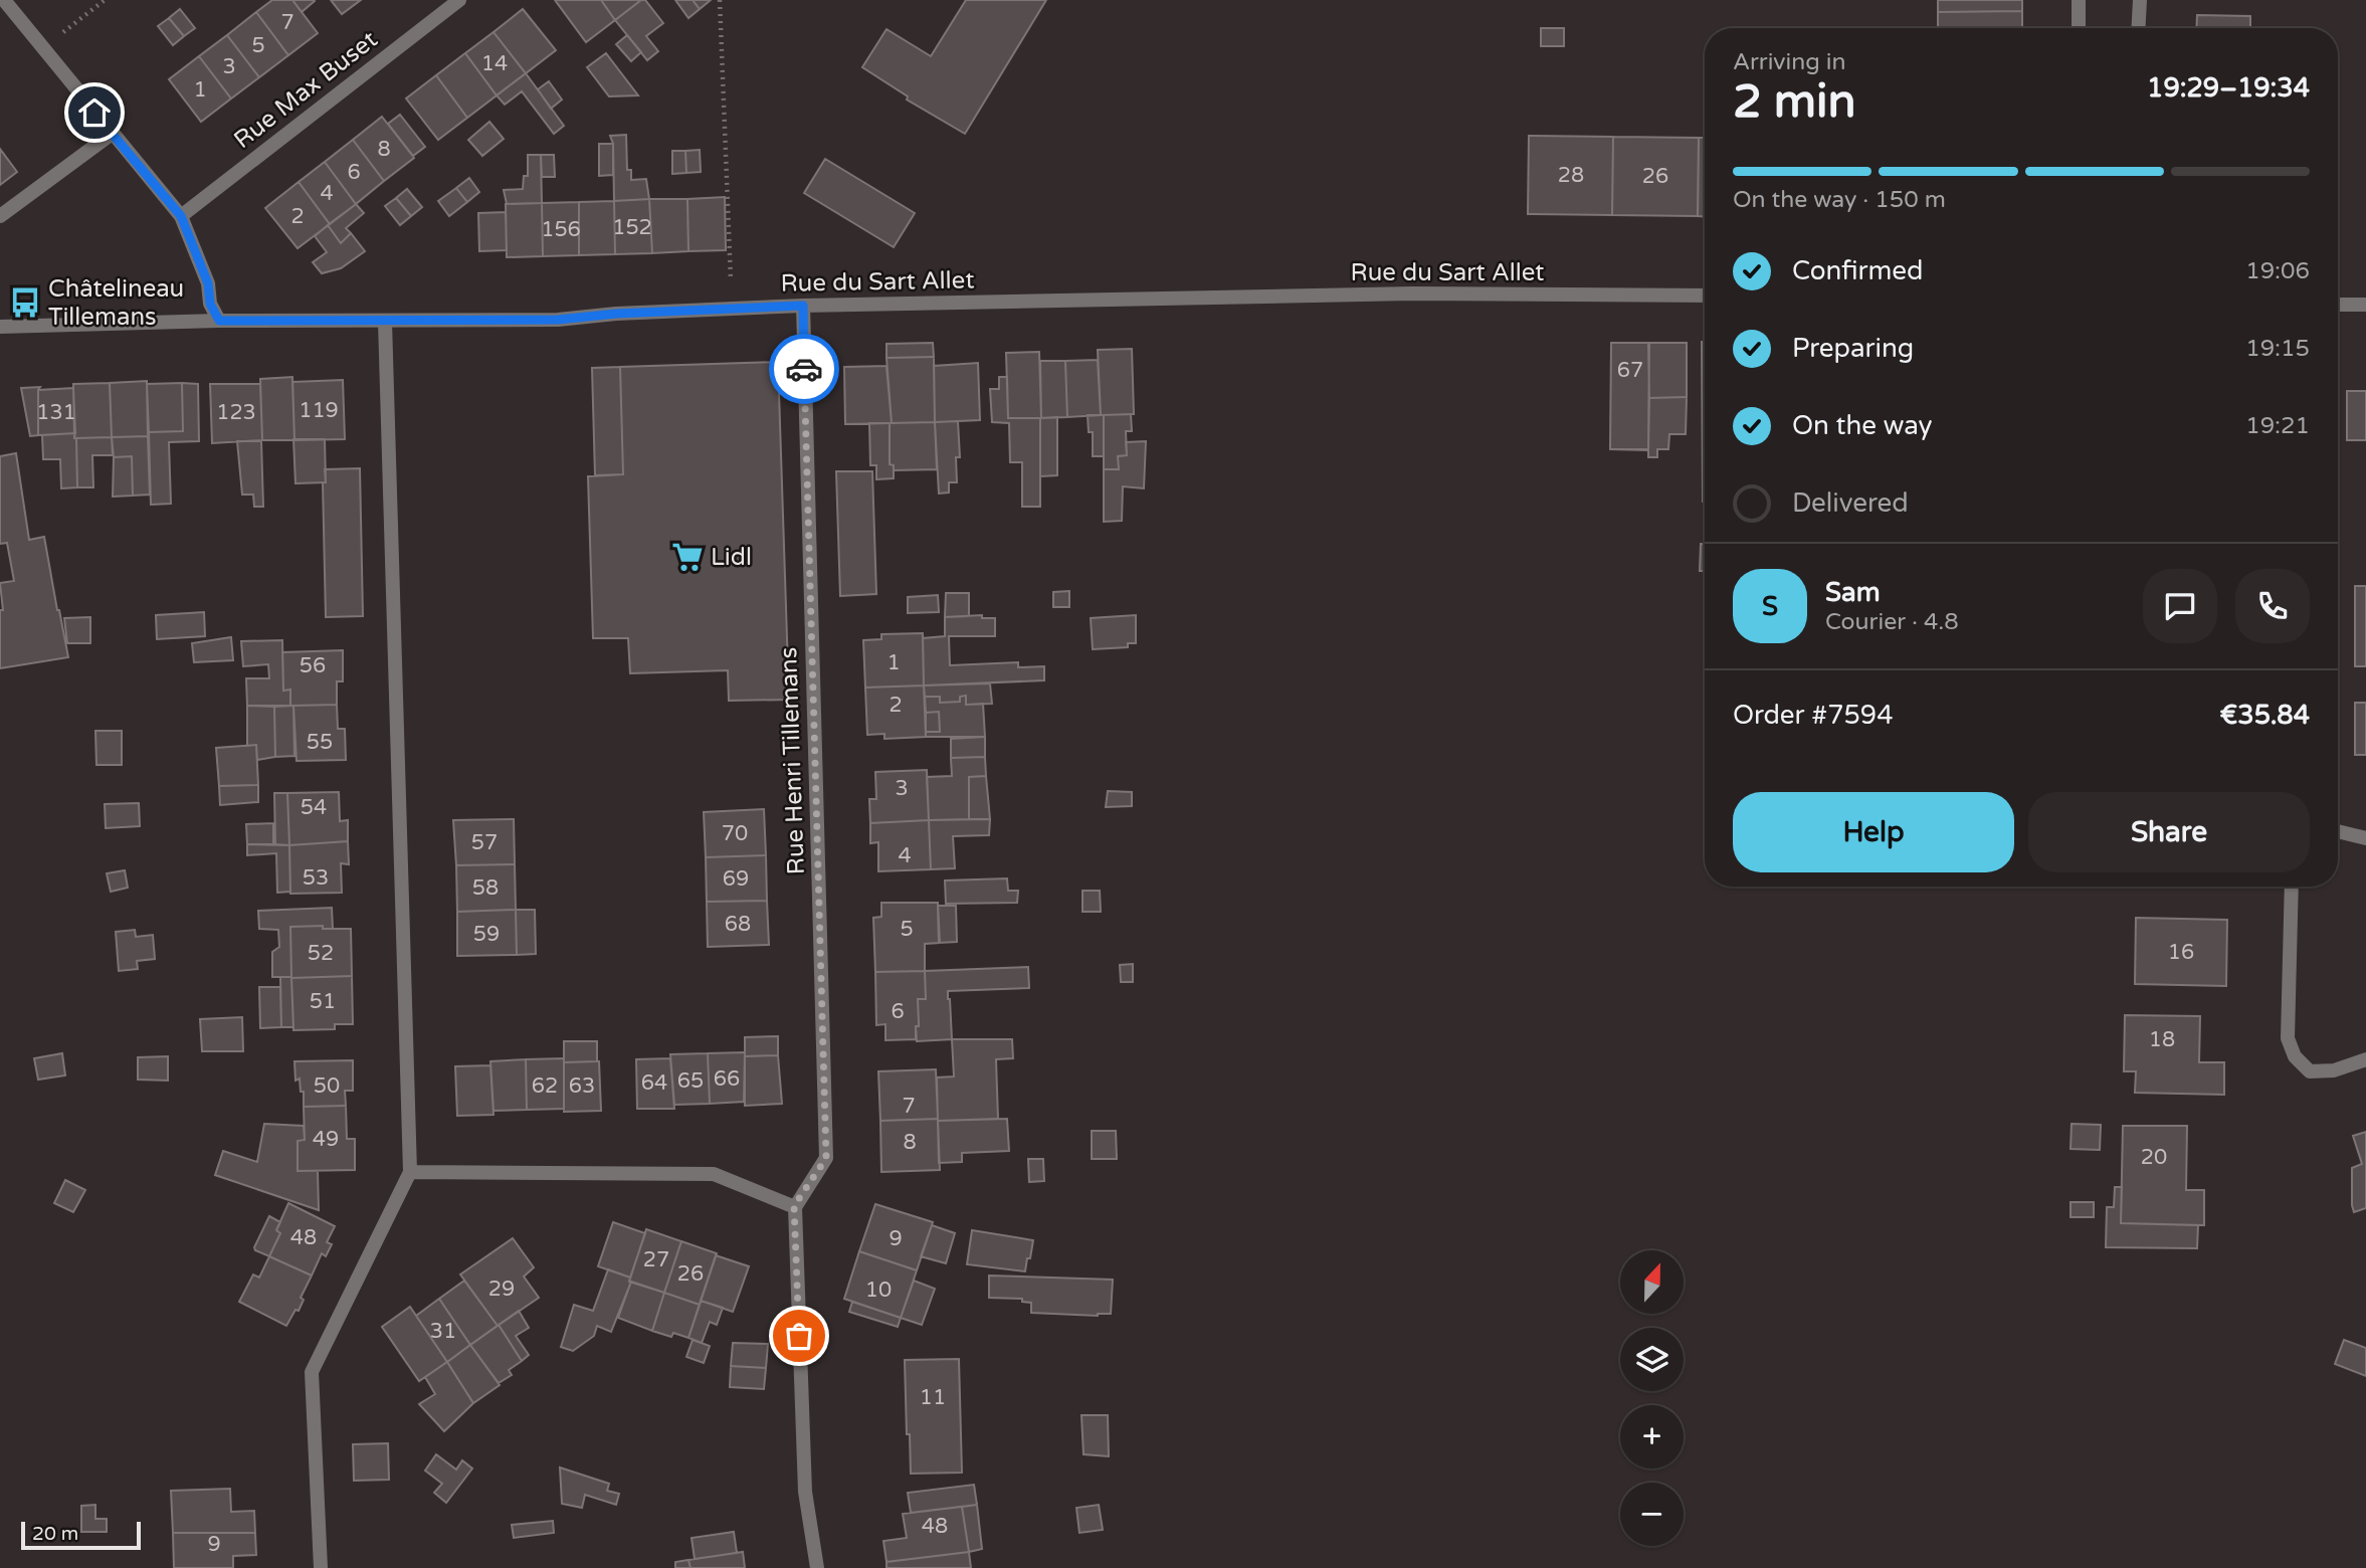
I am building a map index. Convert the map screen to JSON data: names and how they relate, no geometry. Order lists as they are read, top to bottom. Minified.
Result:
{"streets":{"street":["Rue Max Buset","Rue du Sart Allet","Rue Henri Tillemans"]},"crossings":[["Rue du Sart Allet","Rue Henri Tillemans"]],"places":{"bus stop":["Châtelineau Tillemans"],"supermarket":["Lidl"]},"house_numbers":["7","5","14","3","1","8","6","28","26","4","2","152","156","67","119","131","123","1","56","2","55","3","54","70","57","4","53","69","58","68","5","59","16","52","51","6","18","66","65","64","50","62","63","7","49","8","20","48","9","27","26","29","10","31","11","48","9"],"scale_bar":"20 m","north":"top","page":{"heading":["2 min","Arriving in","19:29–19:34"],"panel":["Sam","Courier · 4.8","Order #7594","€35.84"],"bar":"On the way · 150 m","list":[["Confirmed","19:06"],["Preparing","19:15"],["On the way","19:21"],"Delivered"],"round":"S","buttons":["Help","Share"],"map_buttons":["+","−"],"scale":"20 m"}}
